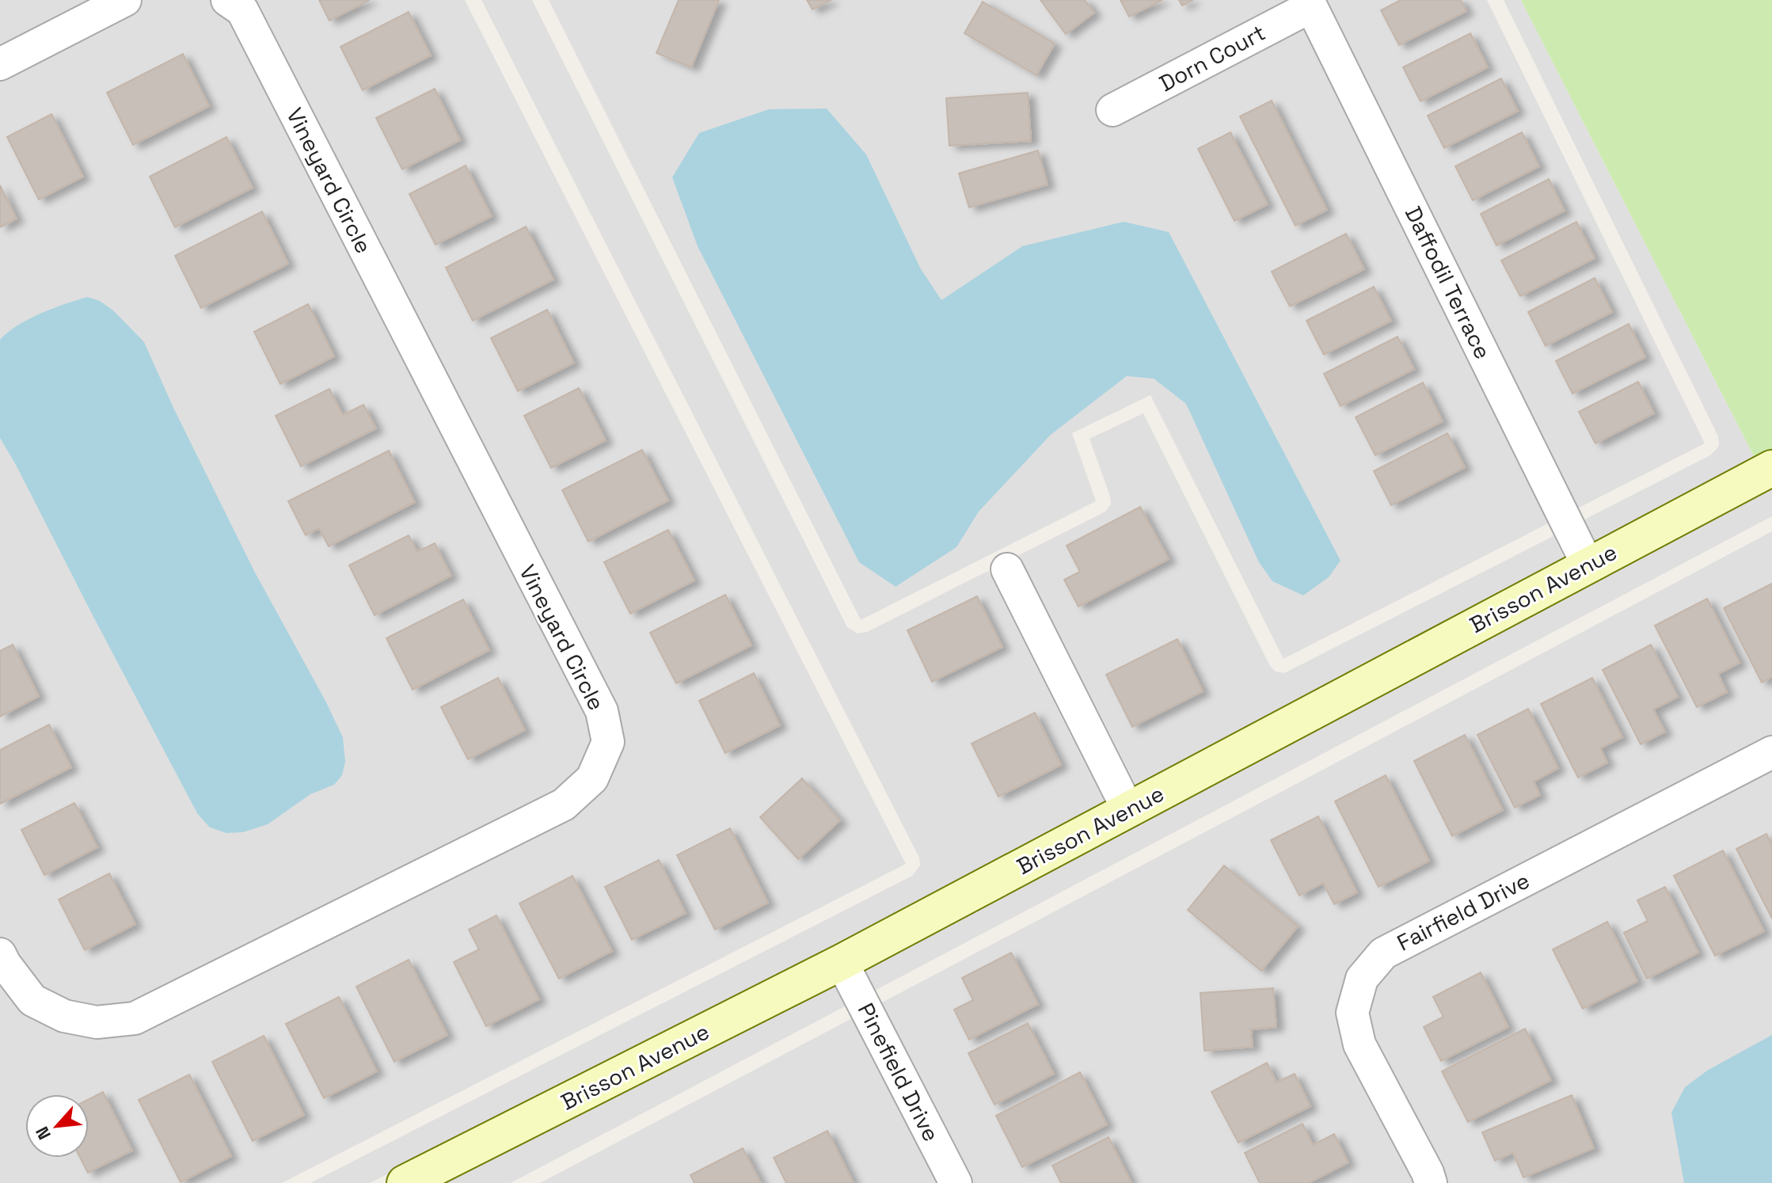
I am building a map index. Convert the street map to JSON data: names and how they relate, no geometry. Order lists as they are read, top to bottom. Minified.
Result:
{"streets":{"street":["Dorn Court","Vineyard Circle","Daffodil Terrace","Brisson Avenue","Fairfield Drive","Pinefield Drive"]},"crossings":[["Dorn Court","Daffodil Terrace"],["Daffodil Terrace","Brisson Avenue"],["Brisson Avenue","Pinefield Drive"]],"north":"bottom left"}
